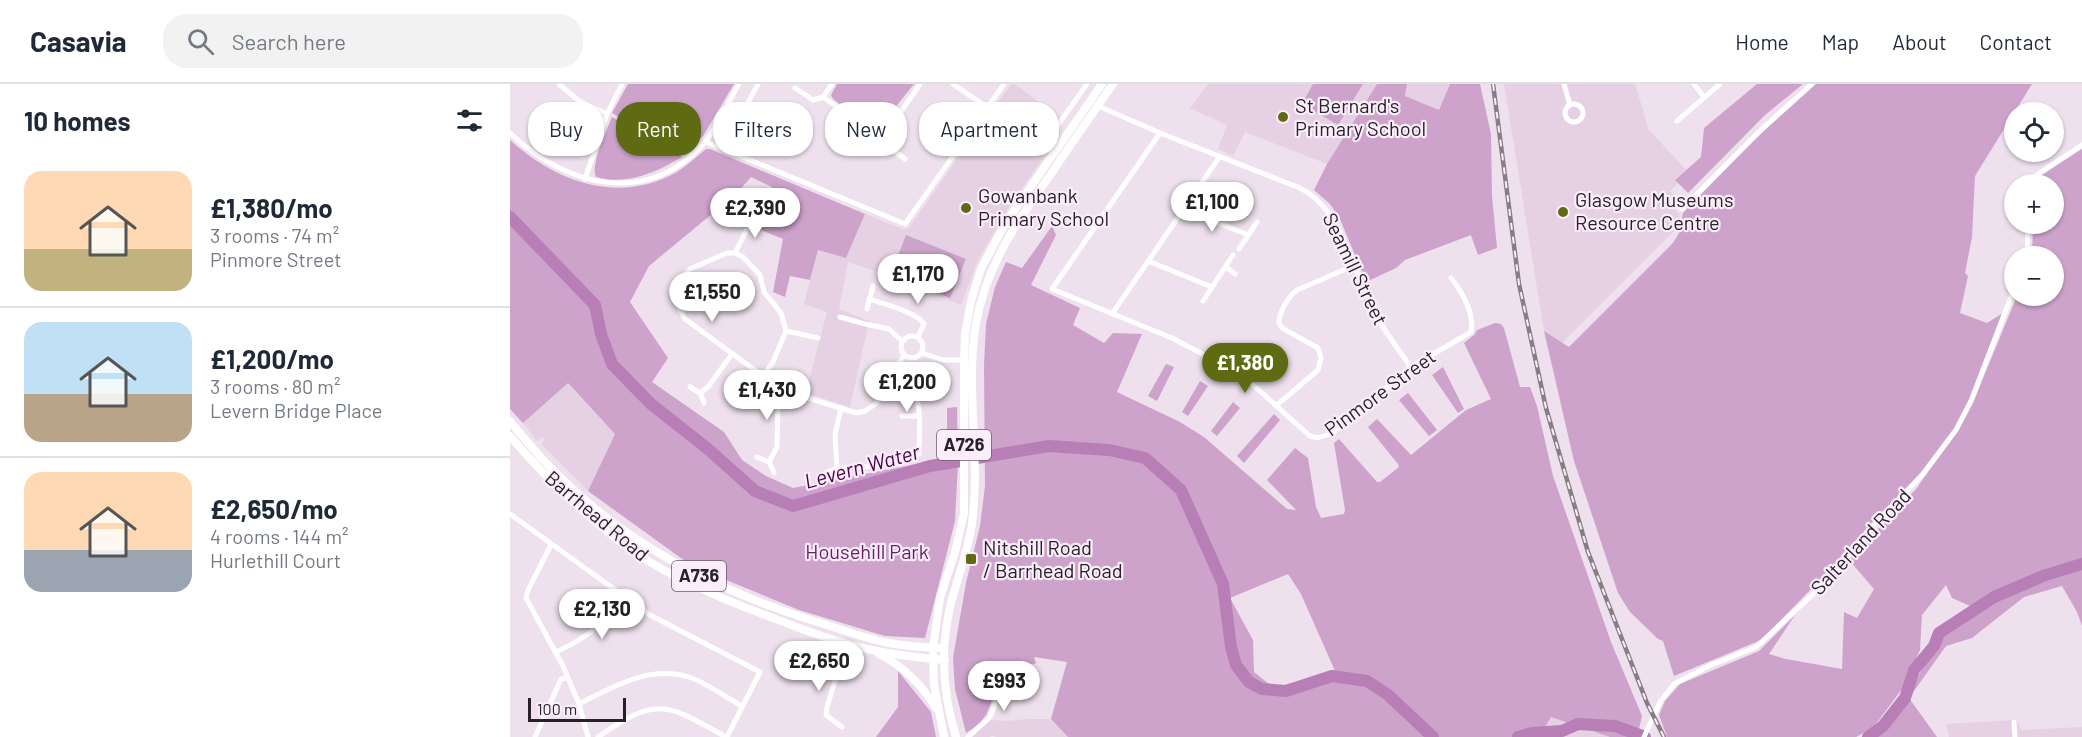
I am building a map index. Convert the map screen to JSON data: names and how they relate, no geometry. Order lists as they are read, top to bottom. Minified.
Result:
{"streets":{"main road":["A726","Barrhead Road","A736"],"street":["Seamill Street","Pinmore Street","Salterland Road"]},"crossings":[["Seamill Street","Pinmore Street"],["Seamill Street","A726"],["A726","Barrhead Road"],["A726","A736"],["Barrhead Road","A736"]],"water":["Levern Water"],"parks":["Househill Park"],"places":{"other":["St Bernard's Primary School","Gowanbank Primary School","Glasgow Museums Resource Centre"],"transit":["Nitshill Road / Barrhead Road"]},"scale_bar":"100 m","page":{"header":"Casavia","search":"Search here","nav":["Home","Map","About","Contact"],"heading":"10 homes","map_buttons":["+","−"],"chip":["Buy","Rent","Filters","New","Apartment"],"list":[{"name":"£1,380/mo","note":"3 rooms · 74 m² · Pinmore Street"},{"name":"£1,200/mo","note":"3 rooms · 80 m² · Levern Bridge Place"},{"name":"£2,650/mo","note":"4 rooms · 144 m² · Hurlethill Court"}],"price":["£1,100","£2,390","£1,170","£1,550","£1,380","£1,200","£1,430","£2,130","£2,650","£993"],"scale":"100 m"}}
